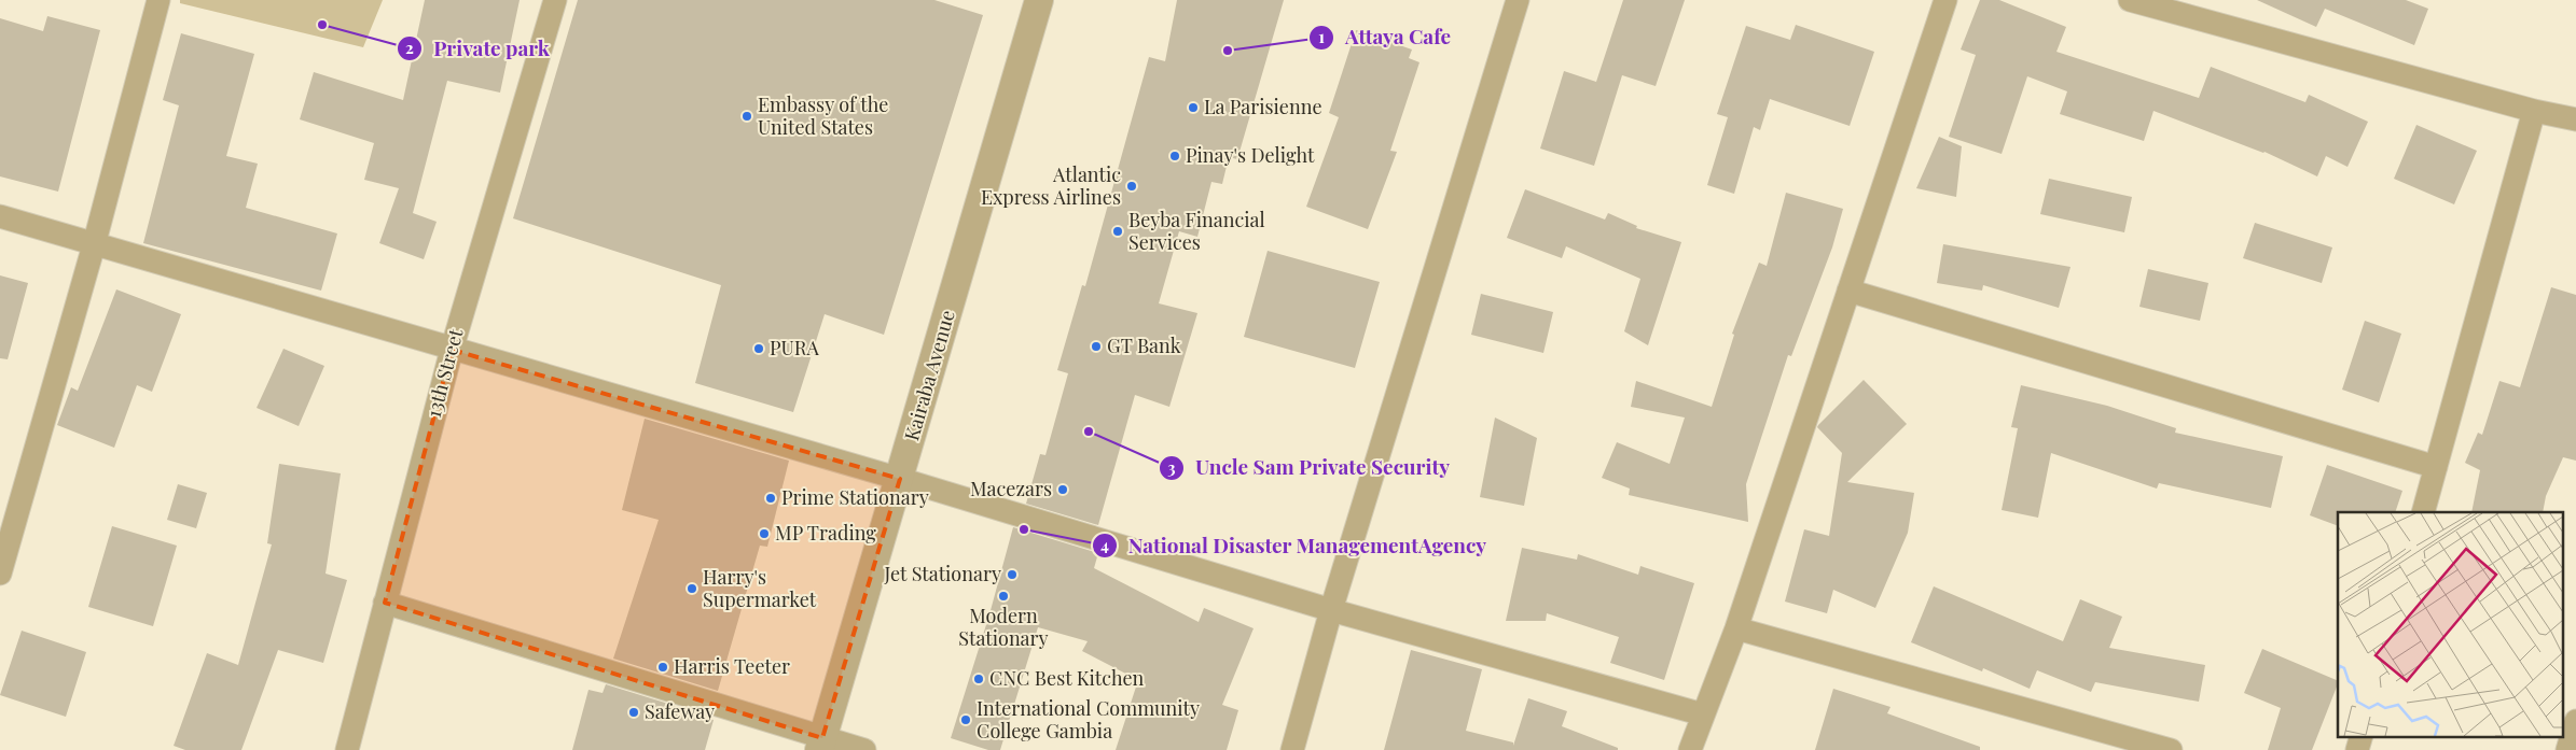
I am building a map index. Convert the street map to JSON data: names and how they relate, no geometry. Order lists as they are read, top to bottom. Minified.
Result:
{"streets":{"street":["13th Street","Kairaba Avenue"]},"places":["Private park","Attaya Cafe","La Parisienne","Embassy of the United States","Pinay's Delight","Atlantic Express Airlines","Beyba Financial Services","GT Bank","PURA","Uncle Sam Private Security","Macezars","Prime Stationary","National Disaster ManagementAgency","MP Trading","Jet Stationary","Harry's Supermarket","Modern Stationary","Harris Teeter","CNC Best Kitchen","Safeway","International Community College Gambia"]}
